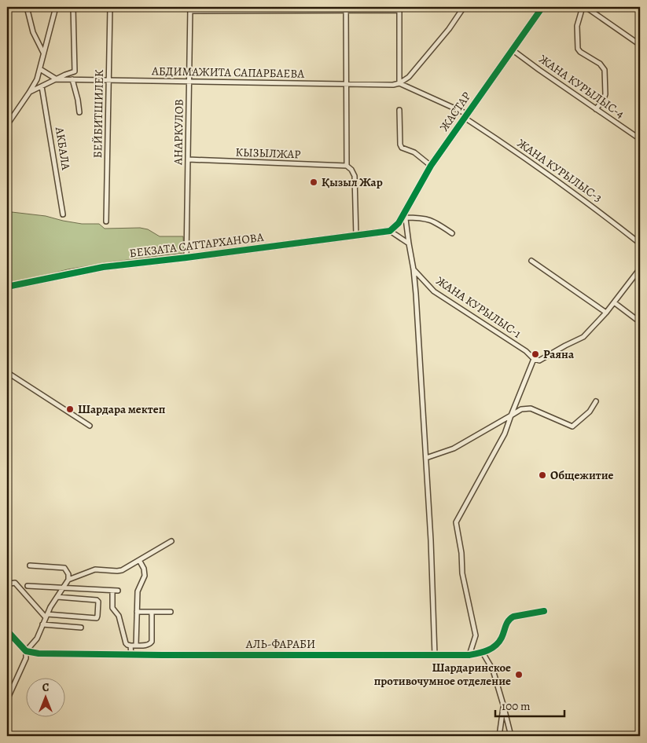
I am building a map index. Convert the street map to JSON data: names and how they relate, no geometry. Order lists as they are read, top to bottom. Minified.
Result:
{"streets":{"street":["АБДИМАЖИТА САПАРБАЕВА","ЖАНА КУРЫЛЫС-4","ЖАСТАР","БЕЙБИТШИЛЕК","АНАРКУЛОВ","АКБАЛА","КЫЗЫЛЖАР","ЖАНА КУРЫЛЫС-3","БЕКЗАТА САТТАРХАНОВА","ЖАНА КУРЫЛЫС-1","АЛЬ-ФАРАБИ"]},"crossings":[["АБДИМАЖИТА САПАРБАЕВА","ЖАСТАР"],["АБДИМАЖИТА САПАРБАЕВА","БЕЙБИТШИЛЕК"],["АБДИМАЖИТА САПАРБАЕВА","АНАРКУЛОВ"],["АБДИМАЖИТА САПАРБАЕВА","ЖАНА КУРЫЛЫС-3"],["ЖАНА КУРЫЛЫС-4","ЖАСТАР"],["ЖАСТАР","ЖАНА КУРЫЛЫС-3"],["ЖАСТАР","БЕКЗАТА САТТАРХАНОВА"],["АНАРКУЛОВ","КЫЗЫЛЖАР"],["АНАРКУЛОВ","БЕКЗАТА САТТАРХАНОВА"]],"places":["Қызыл Жар","Раяна","Шардара мектеп","Общежитие","Шардаринское противочумное отделение"],"scale_bar":"100 m","north":"top"}
